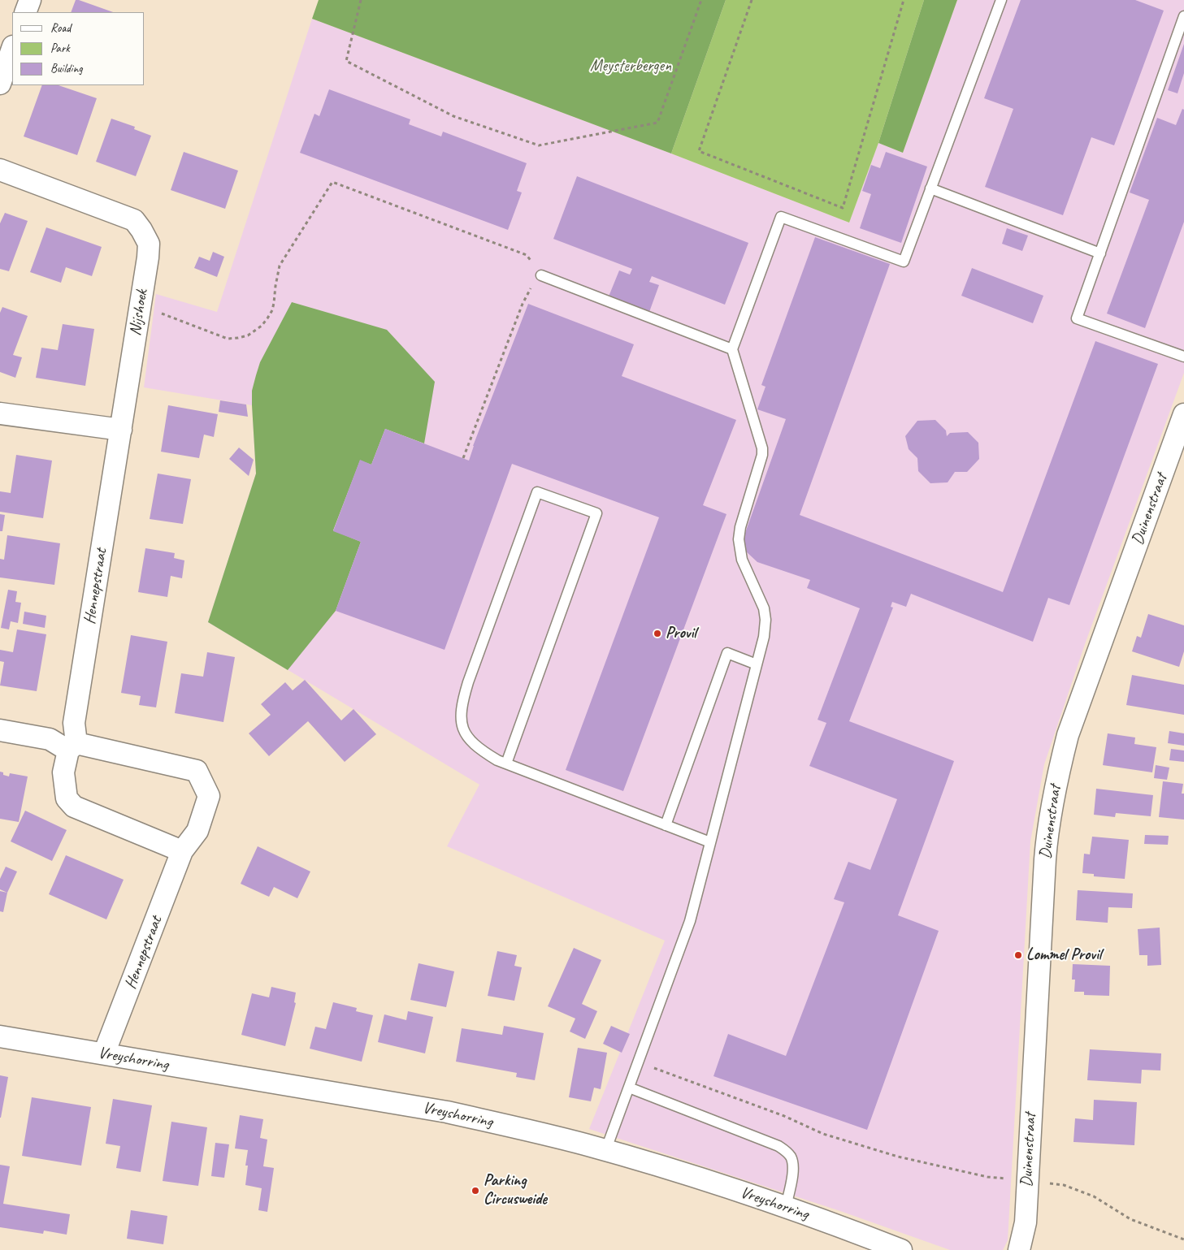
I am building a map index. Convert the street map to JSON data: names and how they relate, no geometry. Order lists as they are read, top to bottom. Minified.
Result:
{"streets":{"street":["Nijshoek","Duinenstraat","Hennepstraat","Vreyshorring"]},"crossings":[["Nijshoek","Hennepstraat"],["Hennepstraat","Vreyshorring"]],"parks":["Meysterbergen"],"places":["Provil","Lommel Provil","Parking Circusweide"],"legend":["Road","Park","Building"]}
